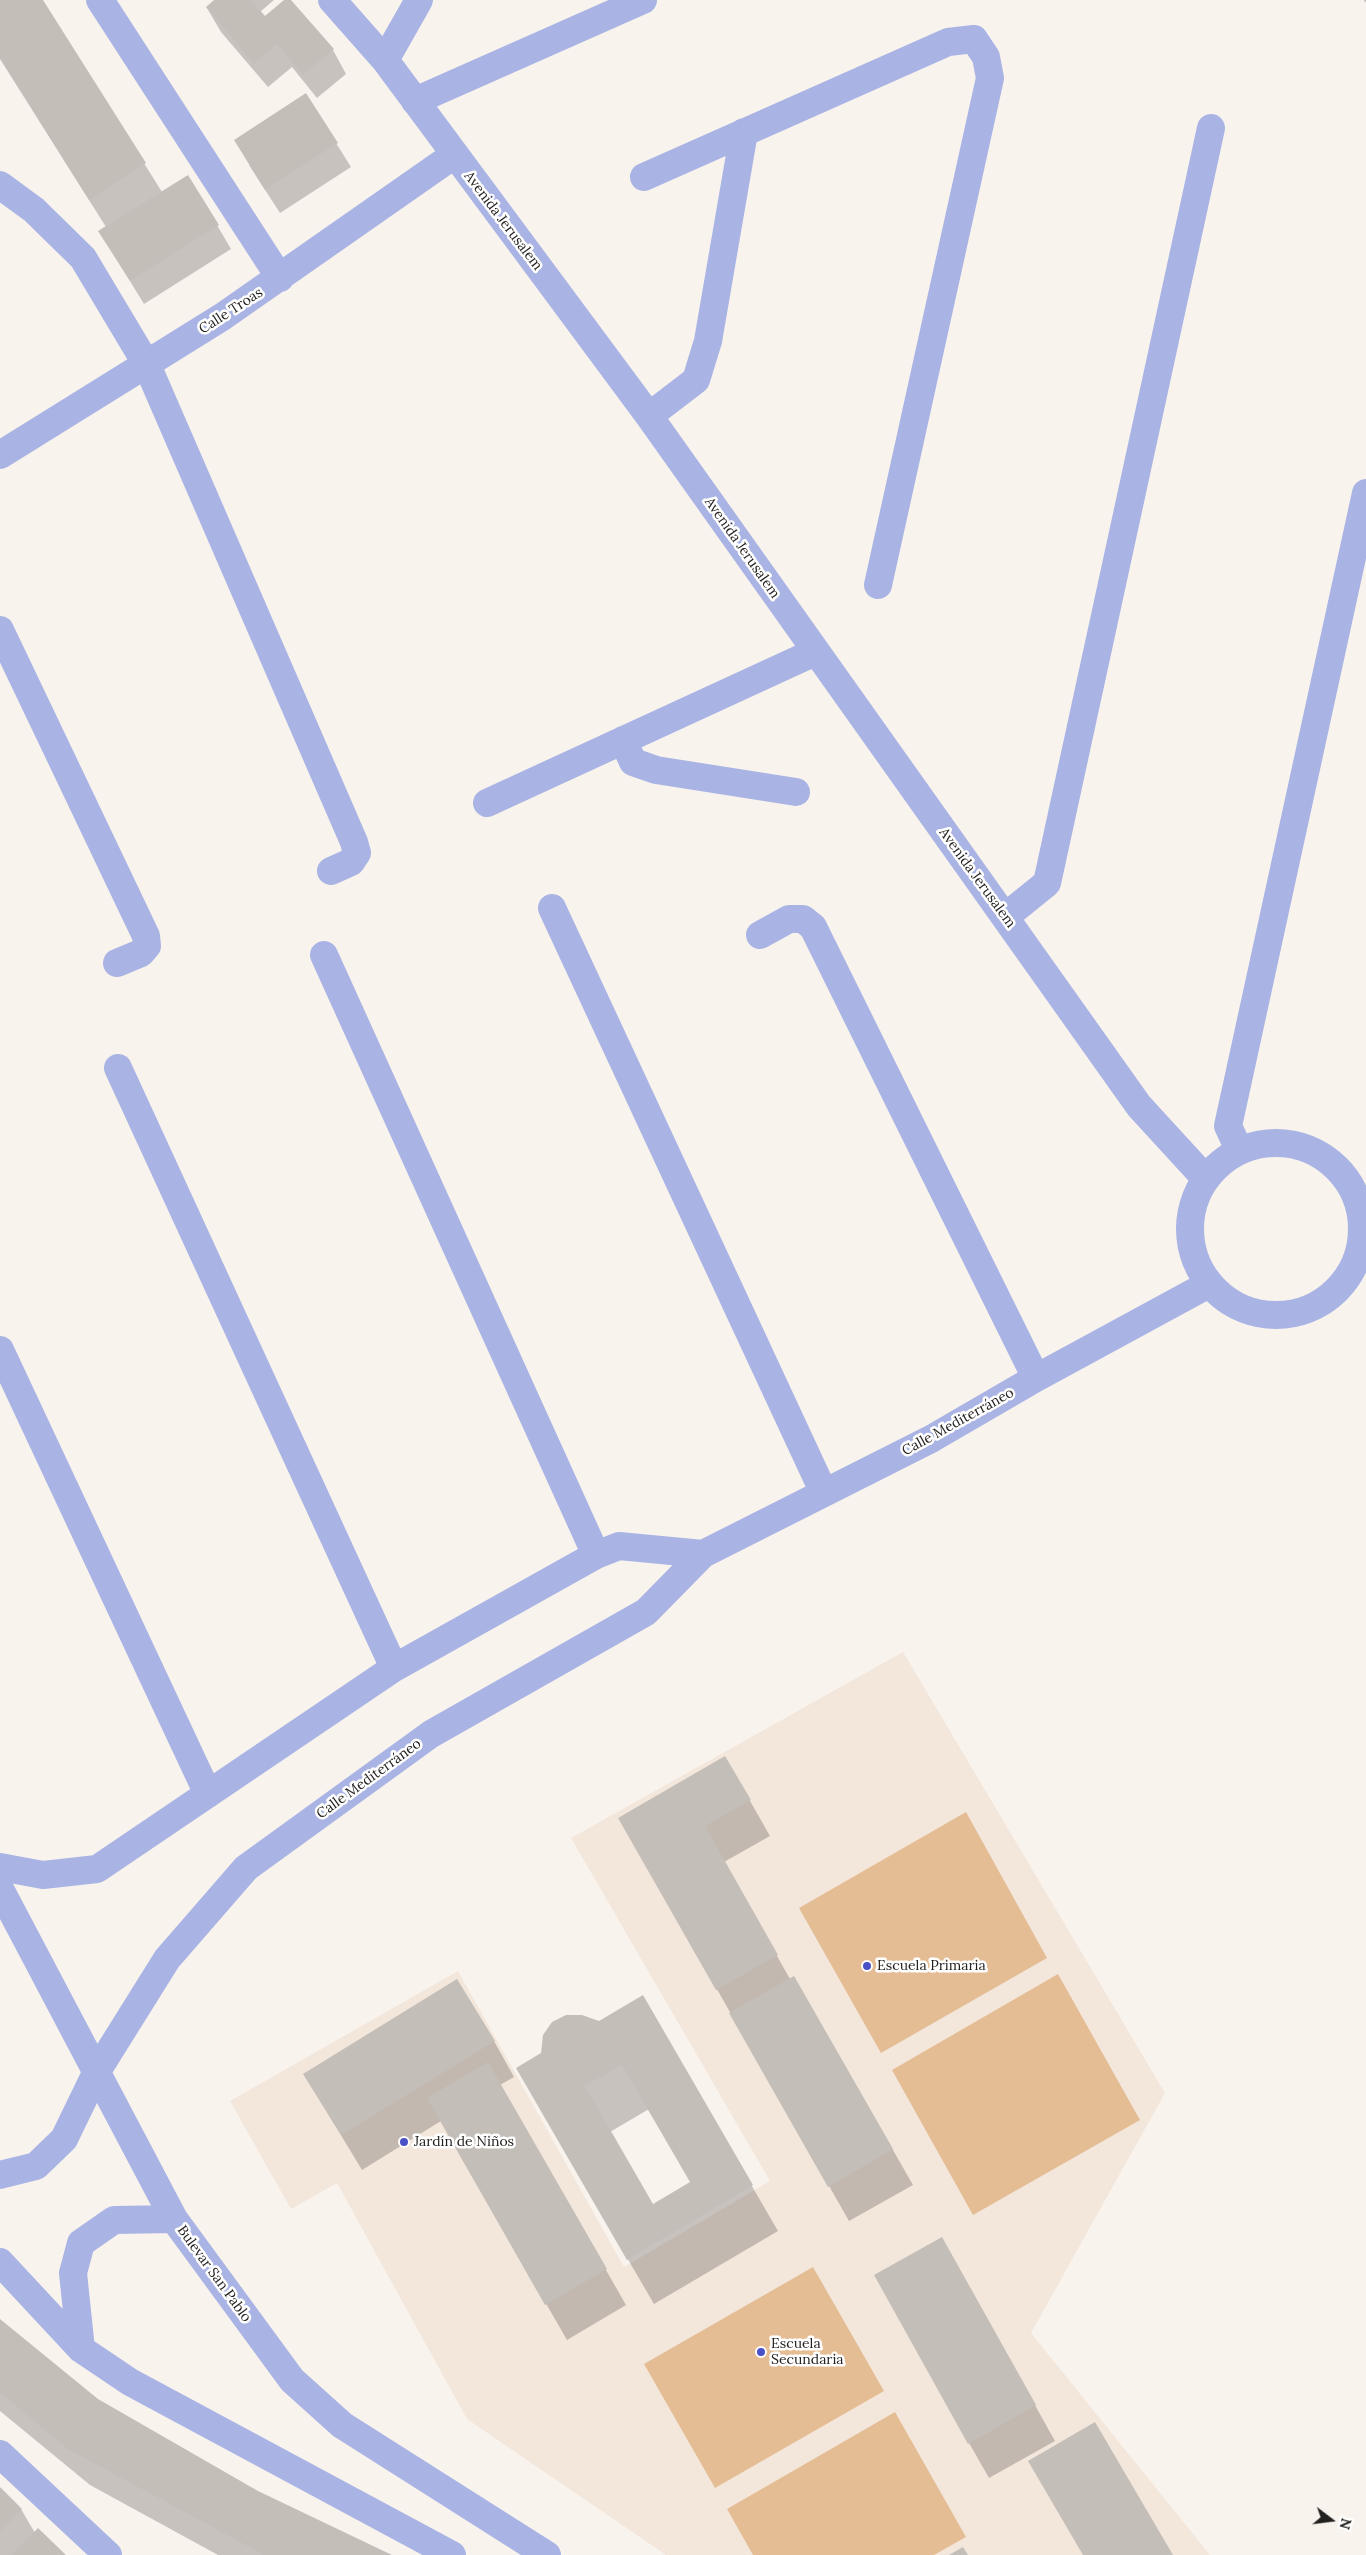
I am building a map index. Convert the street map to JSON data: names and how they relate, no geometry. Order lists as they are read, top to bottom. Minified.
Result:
{"streets":{"street":["Avenida Jerusalem","Calle Troas","Calle Mediterráneo","Bulevar San Pablo"]},"crossings":[["Avenida Jerusalem","Calle Troas"],["Avenida Jerusalem","Calle Mediterráneo"],["Calle Mediterráneo","Bulevar San Pablo"]],"places":["Escuela Primaria","Jardín de Niños","Escuela Secundaria"],"north":"right"}
